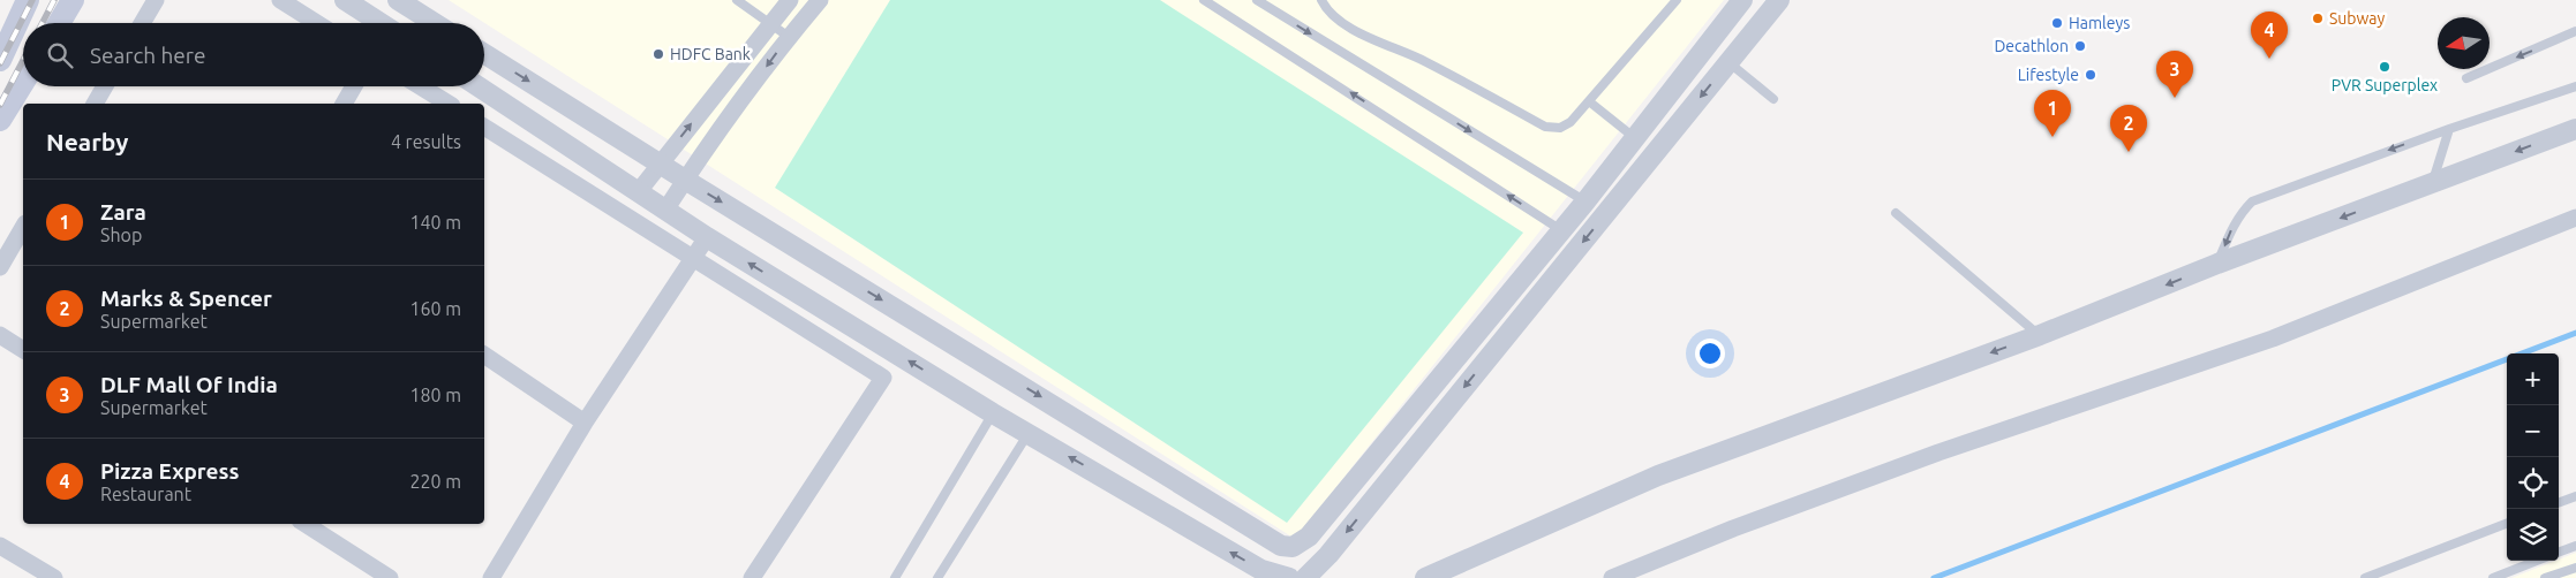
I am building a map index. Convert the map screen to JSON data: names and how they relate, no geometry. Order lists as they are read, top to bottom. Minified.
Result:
{"places":["Subway","Hamleys","Decathlon","HDFC Bank","PVR Superplex","Lifestyle"],"north":"left","page":{"pins":["4","3","1","2"],"search":"Search here","heading":["Nearby","4 results"],"list":[{"mark":"1","name":"Zara","note":"Shop","value":"140 m"},{"mark":"2","name":"Marks & Spencer","note":"Supermarket","value":"160 m"},{"mark":"3","name":"DLF Mall Of India","note":"Supermarket","value":"180 m"},{"mark":"4","name":"Pizza Express","note":"Restaurant","value":"220 m"}],"map_buttons":["+","−"]}}
